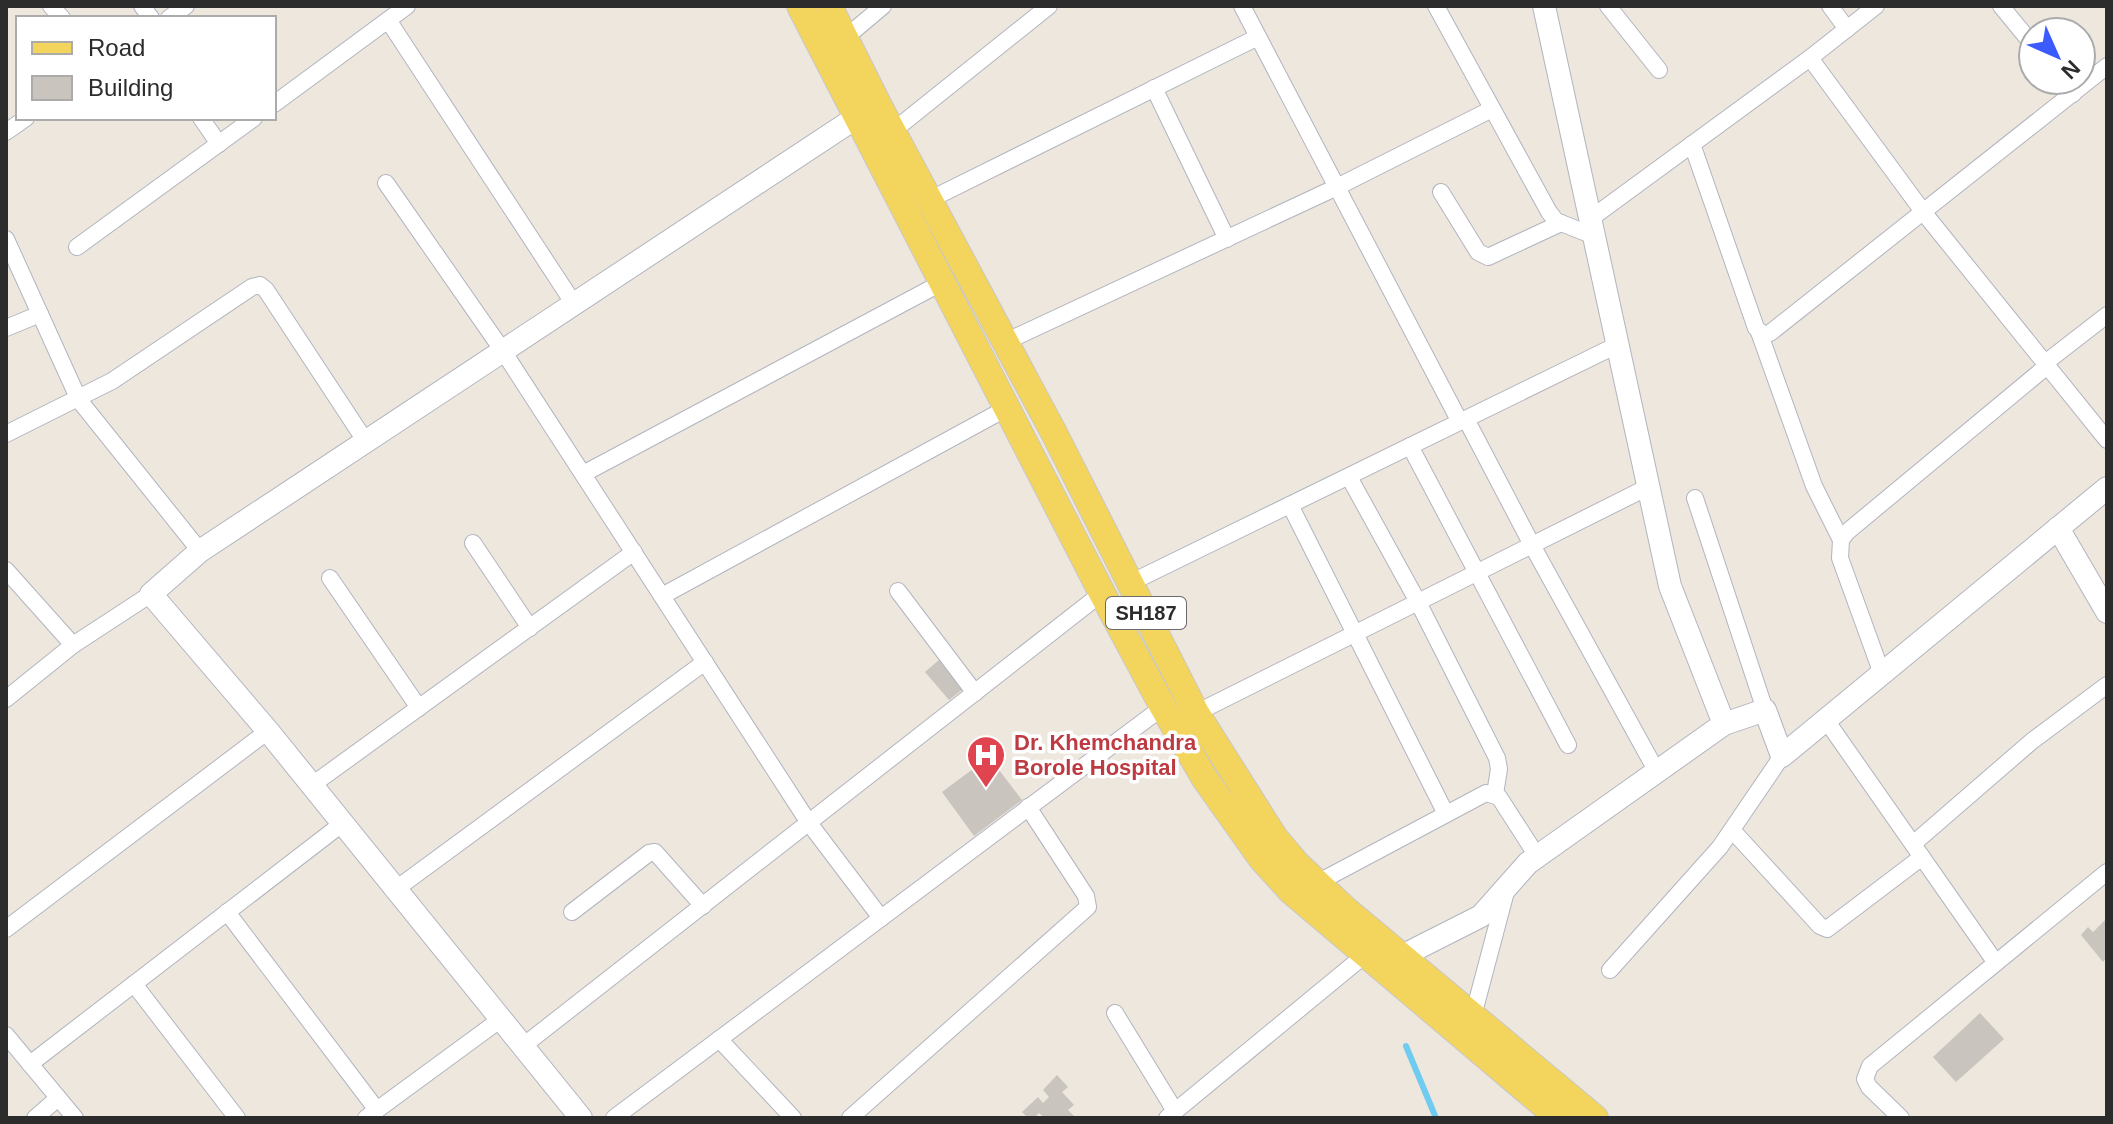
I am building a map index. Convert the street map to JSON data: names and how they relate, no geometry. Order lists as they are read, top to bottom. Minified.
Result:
{"streets":{"main road":["SH187"]},"places":{"hospital":["Dr. Khemchandra Borole Hospital"]},"legend":["Road","Building"],"north":"bottom right"}
